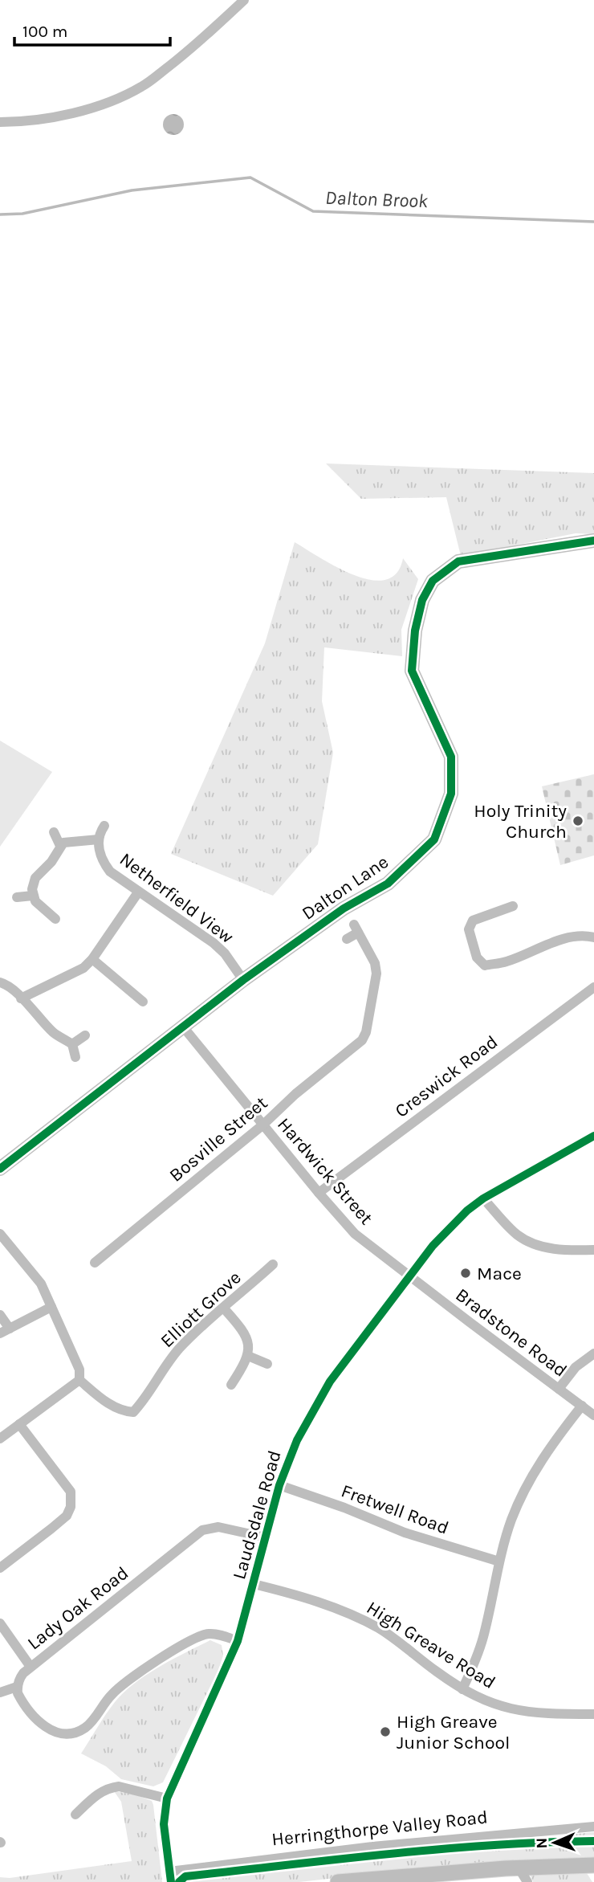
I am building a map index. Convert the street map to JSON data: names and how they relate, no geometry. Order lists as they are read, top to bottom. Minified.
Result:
{"streets":{"street":["Dalton Lane","Netherfield View","Creswick Road","Bosville Street","Hardwick Street","Elliott Grove","Bradstone Road","Fretwell Road","Laudsdale Road","Lady Oak Road","High Greave Road","Herringthorpe Valley Road"]},"crossings":[["Dalton Lane","Netherfield View"],["Dalton Lane","Hardwick Street"],["Creswick Road","Hardwick Street"],["Bosville Street","Hardwick Street"],["Hardwick Street","Bradstone Road"],["Hardwick Street","Laudsdale Road"],["Bradstone Road","Laudsdale Road"],["Fretwell Road","Laudsdale Road"],["Laudsdale Road","Lady Oak Road"],["Laudsdale Road","High Greave Road"],["Laudsdale Road","Herringthorpe Valley Road"]],"water":["Dalton Brook"],"places":["Holy Trinity Church","Mace","High Greave Junior School"],"scale_bar":"100 m","north":"left"}
